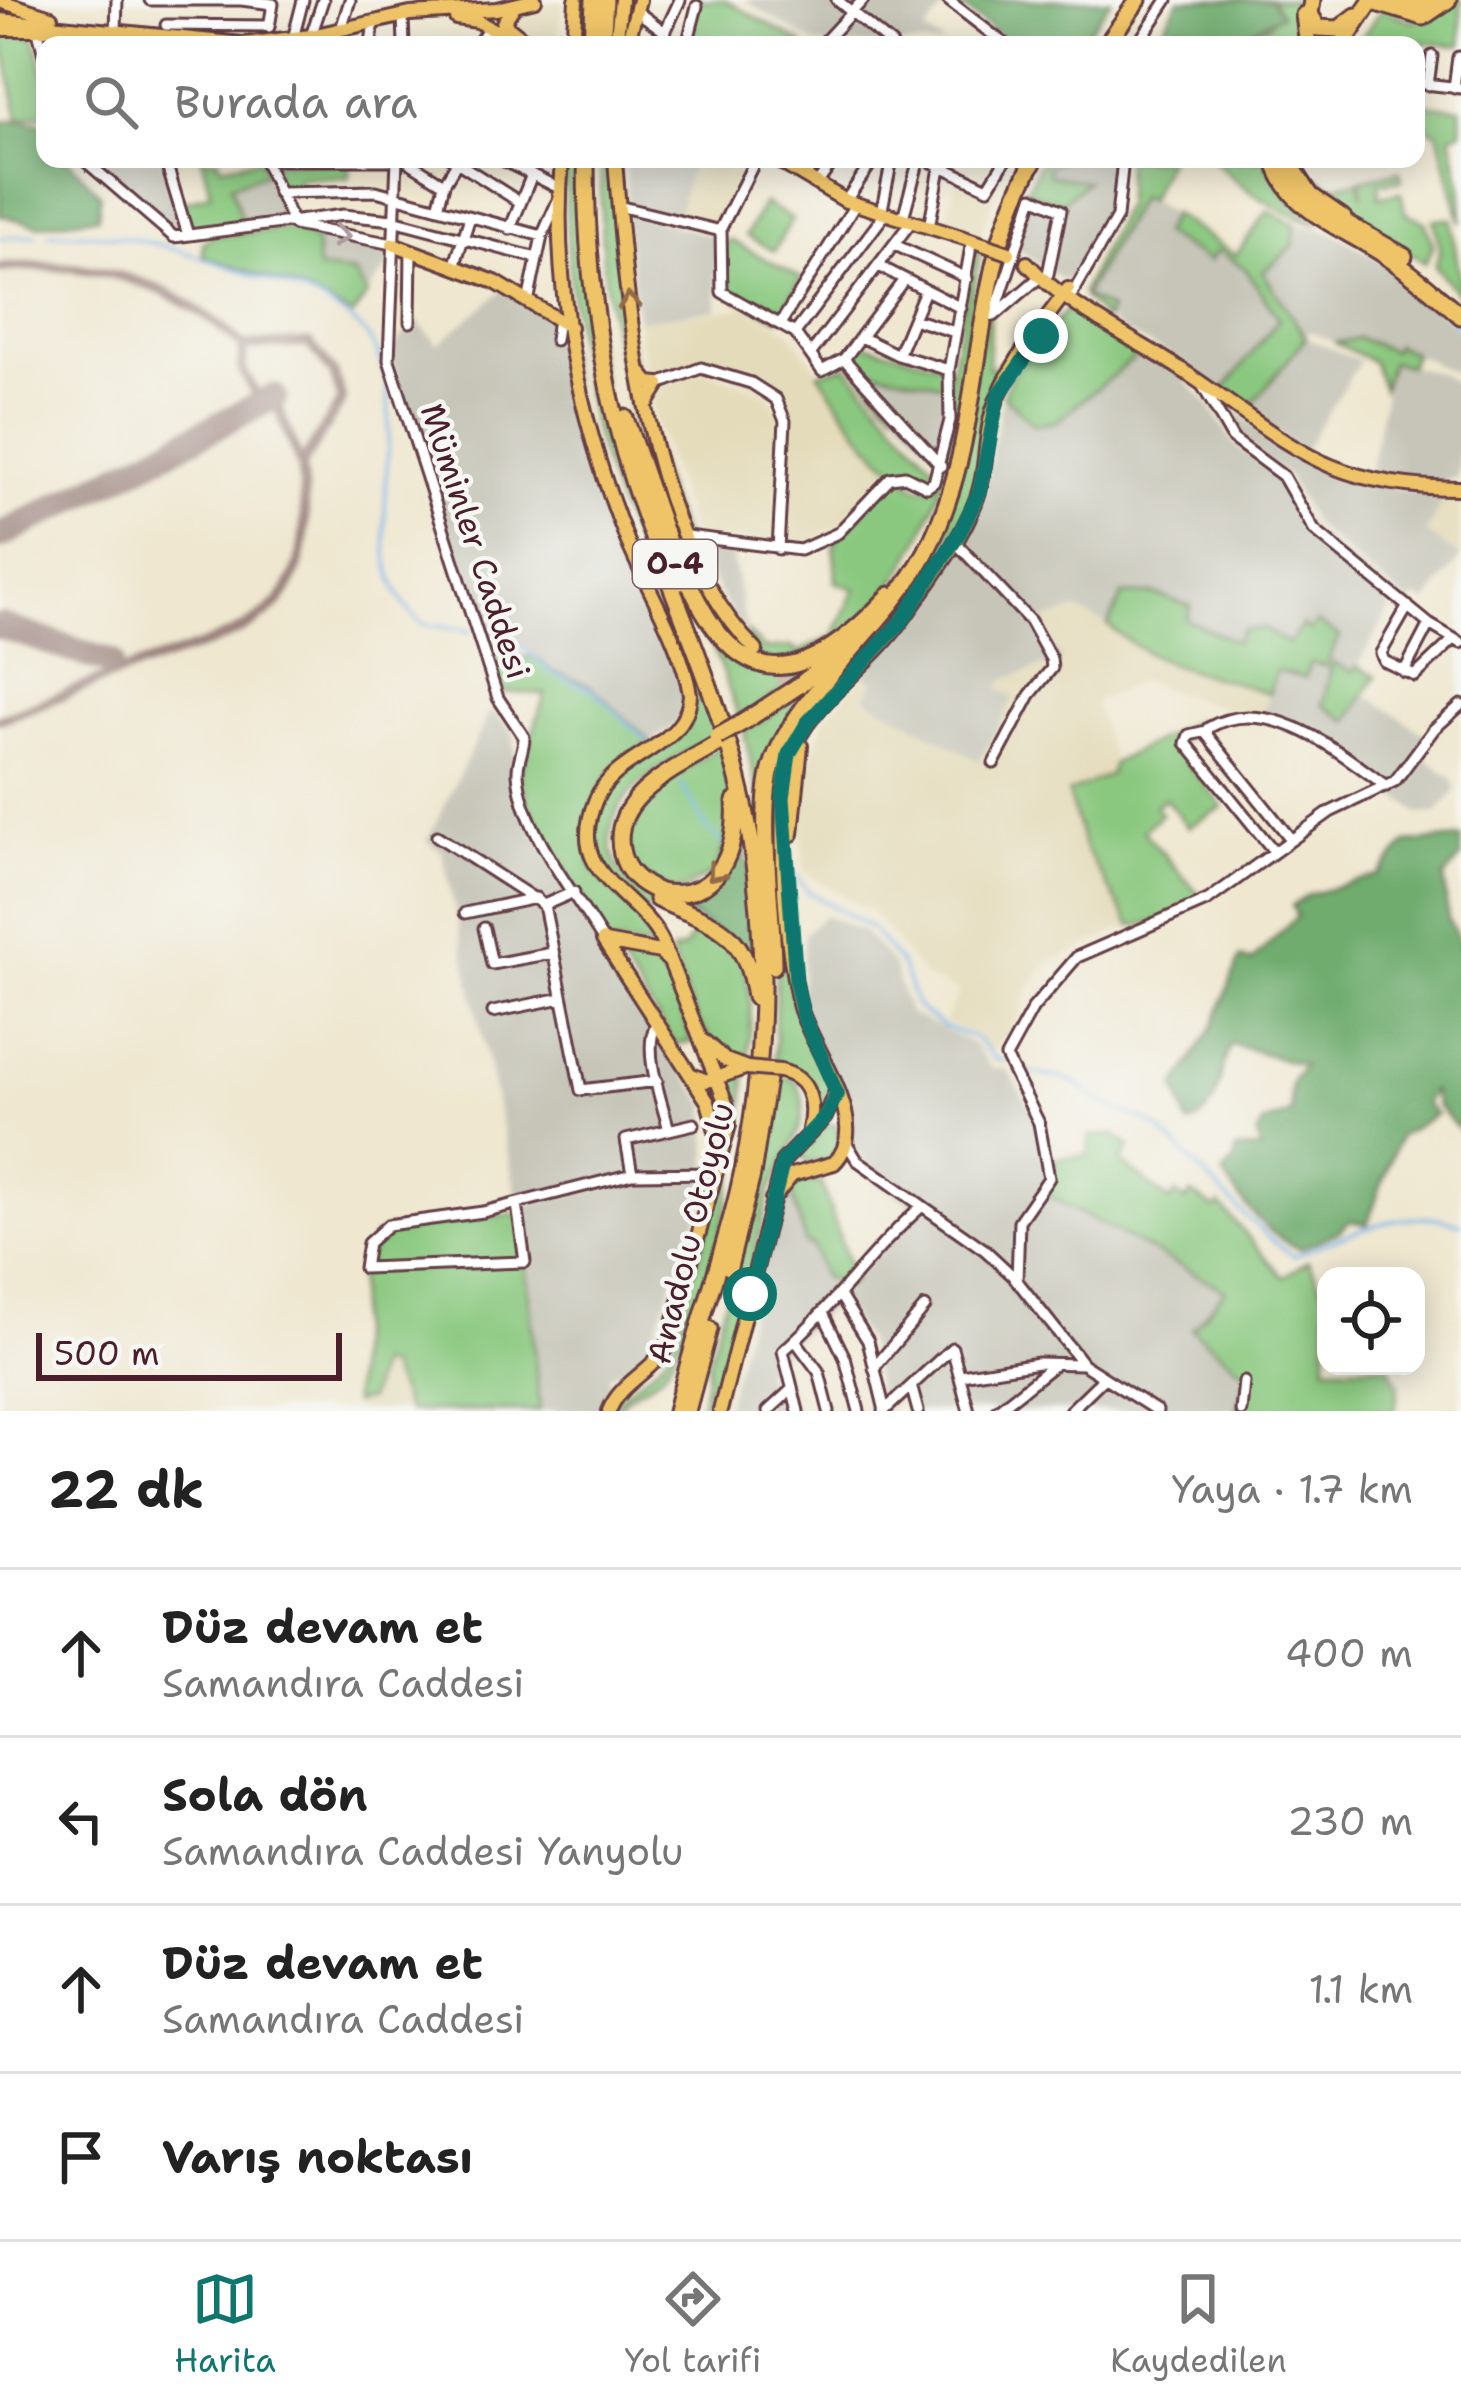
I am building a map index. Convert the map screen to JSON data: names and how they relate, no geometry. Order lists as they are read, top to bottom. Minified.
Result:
{"streets":{"highway":["O-4","Anadolu Otoyolu"],"street":["Müminler Caddesi"]},"scale_bar":"500 m","page":{"search":"Burada ara","scale":"500 m","heading":["22 dk","Yaya · 1.7 km"],"list":[["Düz devam et","Samandıra Caddesi","400 m"],["Sola dön","Samandıra Caddesi Yanyolu","230 m"],["Düz devam et","Samandıra Caddesi","1.1 km"],"Varış noktası"],"nav":["Harita","Yol tarifi","Kaydedilen"]}}
